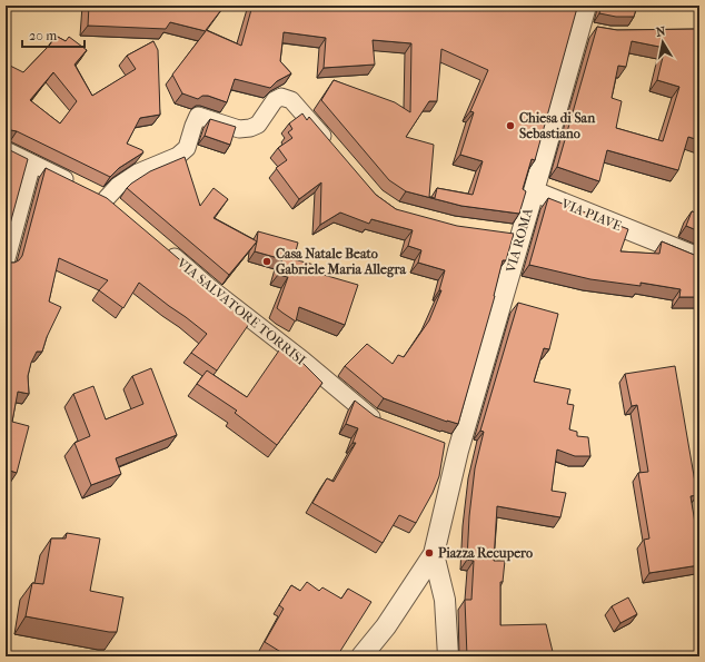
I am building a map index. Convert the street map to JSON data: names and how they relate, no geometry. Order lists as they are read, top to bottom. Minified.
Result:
{"streets":{"street":["VIA PIAVE","VIA ROMA","VIA SALVATORE TORRISI"]},"crossings":[["VIA PIAVE","VIA ROMA"]],"places":["Chiesa di San Sebastiano","Casa Natale Beato Gabriele Maria Allegra","Piazza Recupero"],"scale_bar":"20 m","north":"top"}
